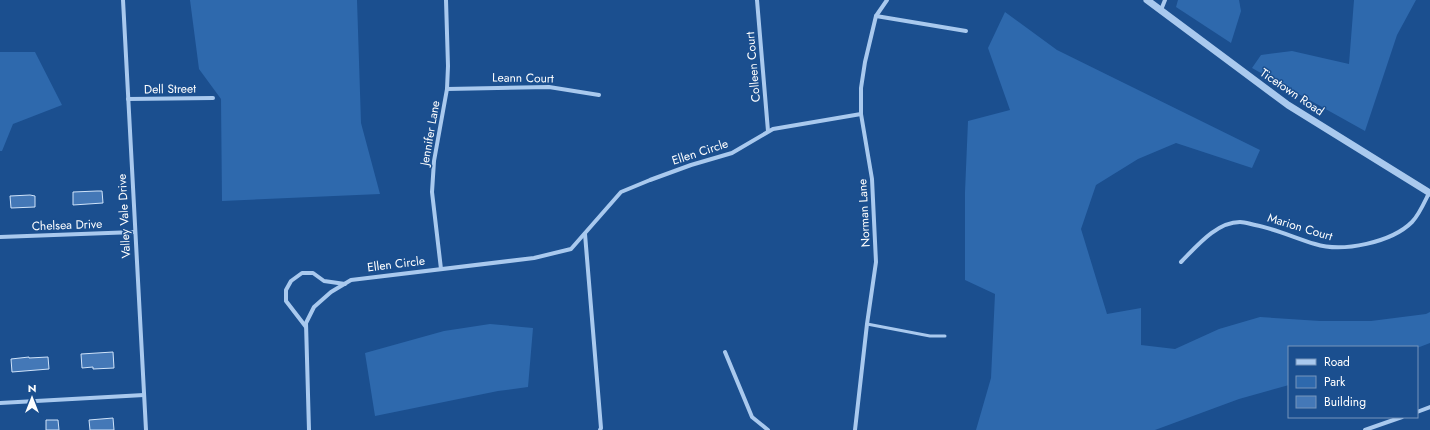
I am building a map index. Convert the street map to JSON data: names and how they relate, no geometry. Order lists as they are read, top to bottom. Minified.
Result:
{"streets":{"street":["Colleen Court","Leann Court","Dell Street","Ticetown Road","Jennifer Lane","Ellen Circle","Norman Lane","Valley Vale Drive","Chelsea Drive","Marion Court"]},"crossings":[["Colleen Court","Ellen Circle"],["Leann Court","Jennifer Lane"],["Dell Street","Valley Vale Drive"],["Ticetown Road","Marion Court"],["Jennifer Lane","Ellen Circle"],["Ellen Circle","Norman Lane"],["Valley Vale Drive","Chelsea Drive"]],"legend":["Road","Park","Building"],"north":"top"}
